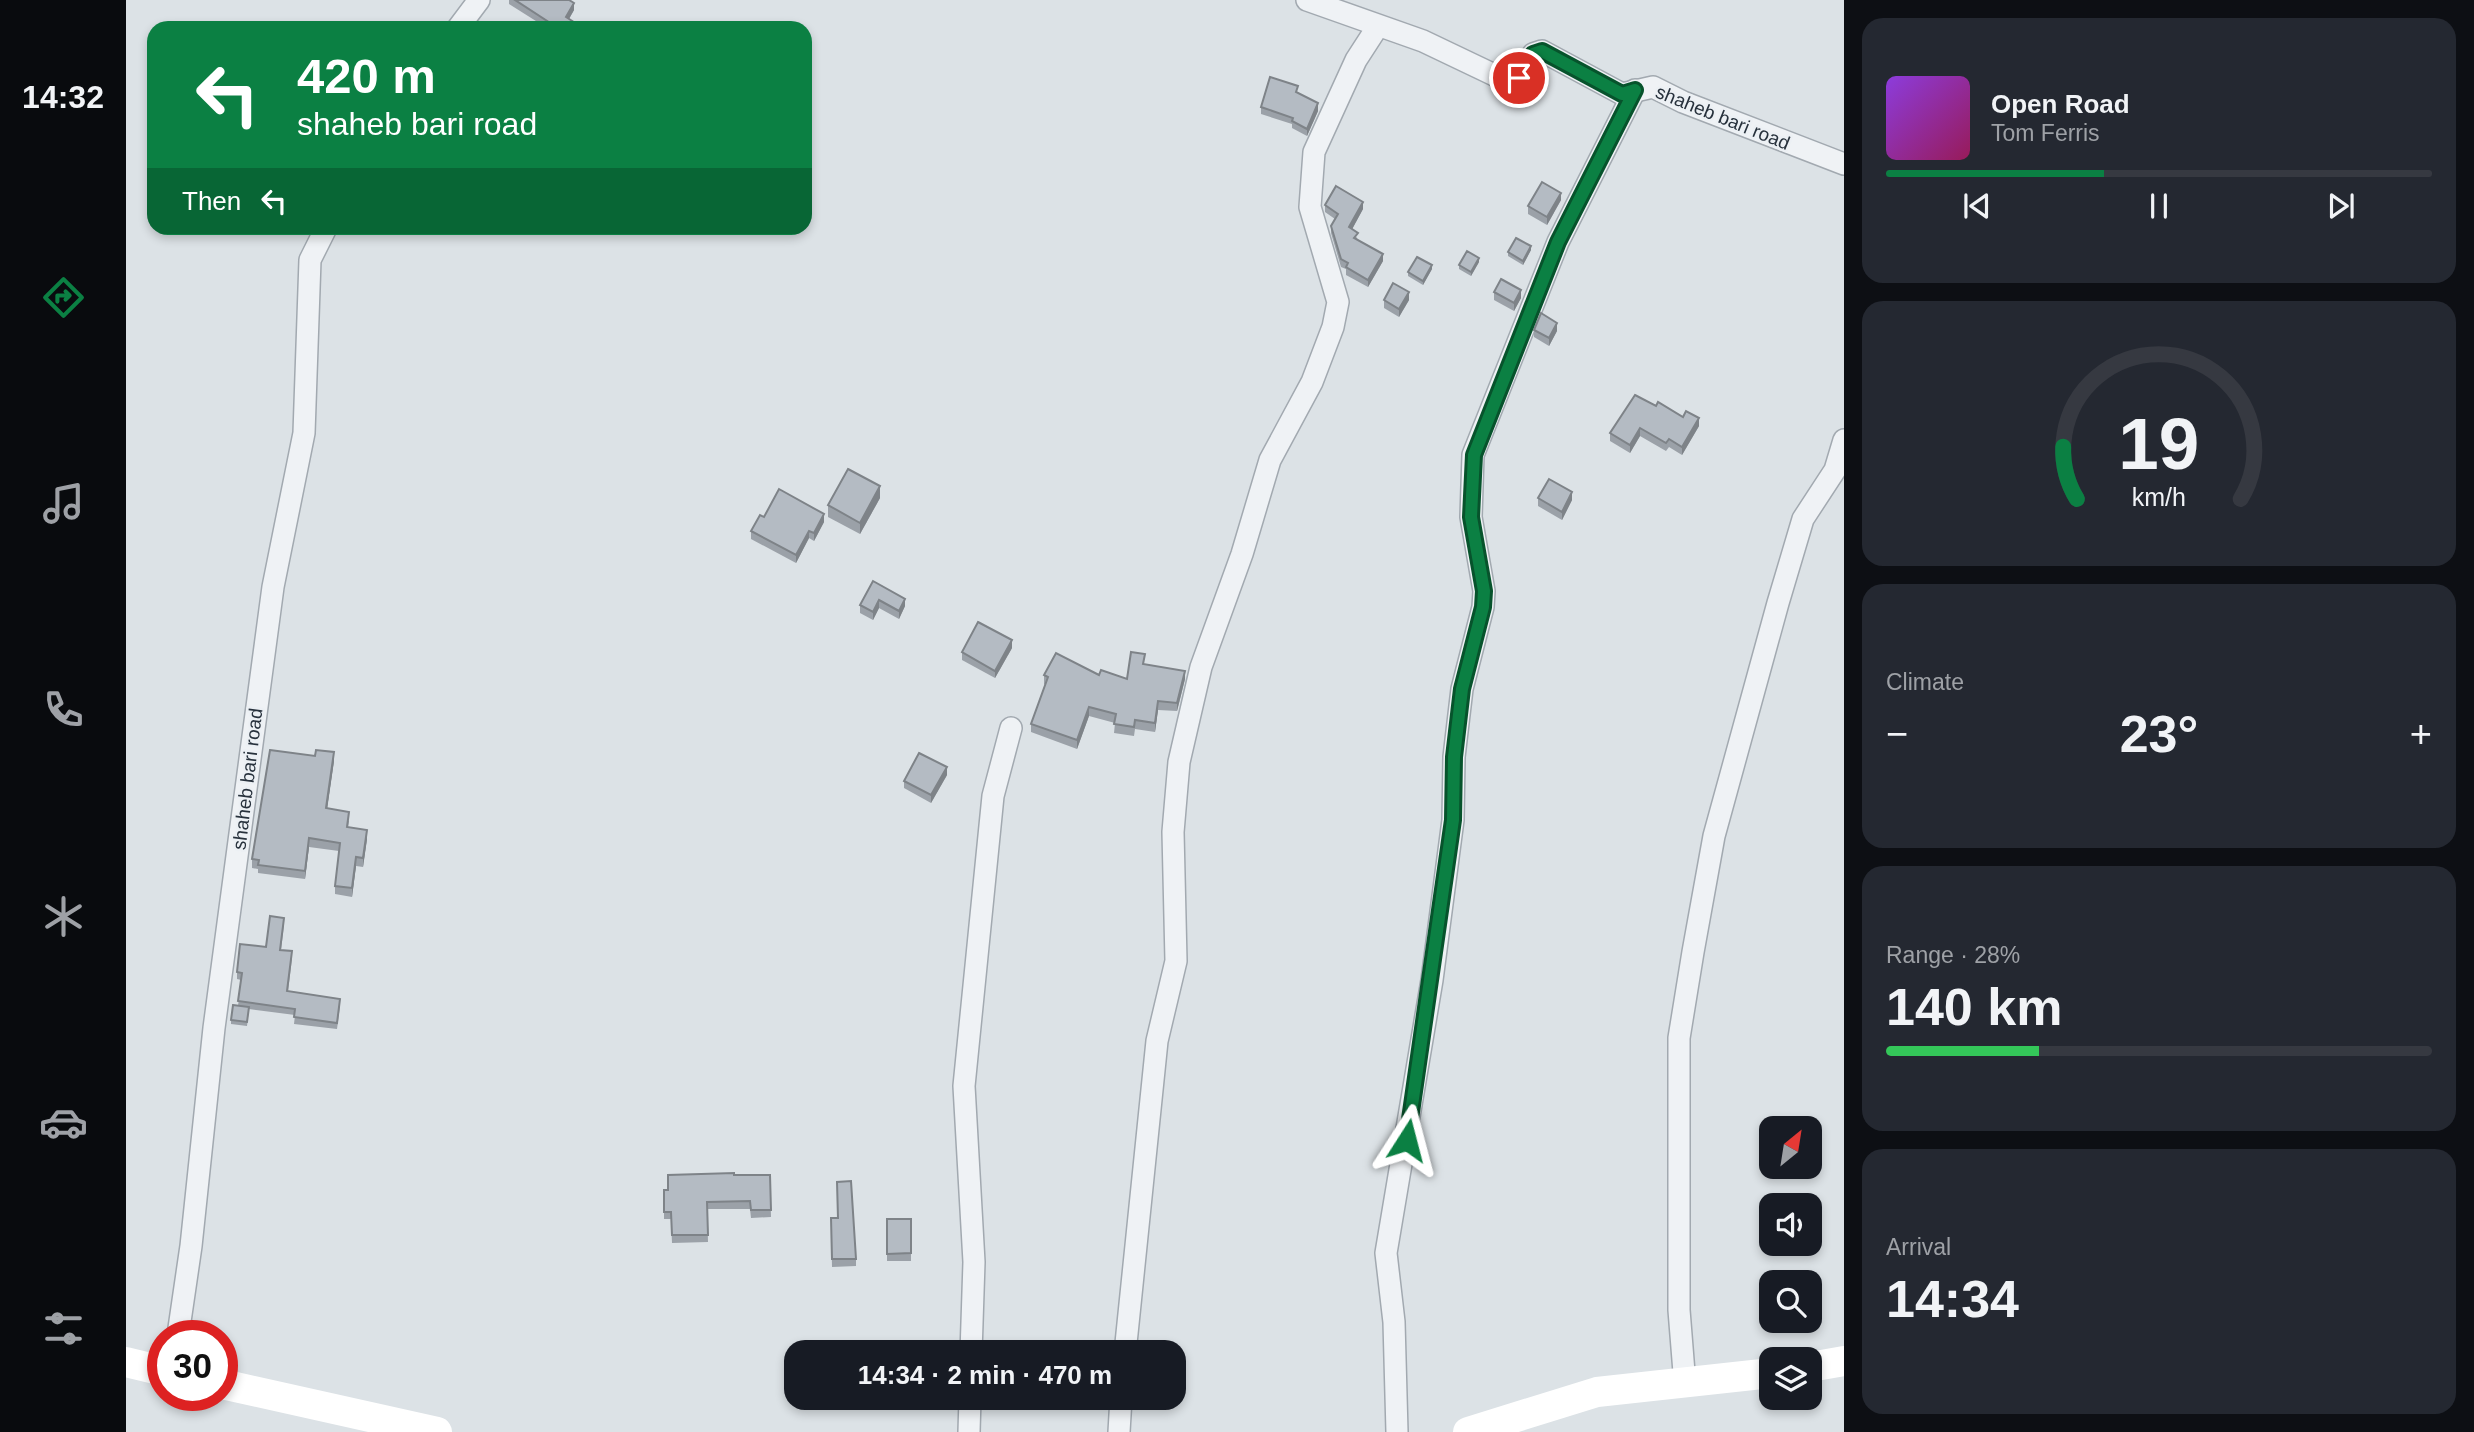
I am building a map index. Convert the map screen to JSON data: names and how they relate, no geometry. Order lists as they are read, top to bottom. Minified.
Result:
{"streets":{"street":["shaheb bari road"]},"north":"top right","page":{"tabs":"14:32","turn":["420 m","shaheb bari road"],"song":["Open Road","Tom Ferris"],"then":"Then","tile":["Climate",["Range · 28%","140 km"],["Arrival","14:34"]],"heat":["−","23°","+"],"limit":"30","trip":"14:34 · 2 min · 470 m","gauge":["19","km/h"]}}
